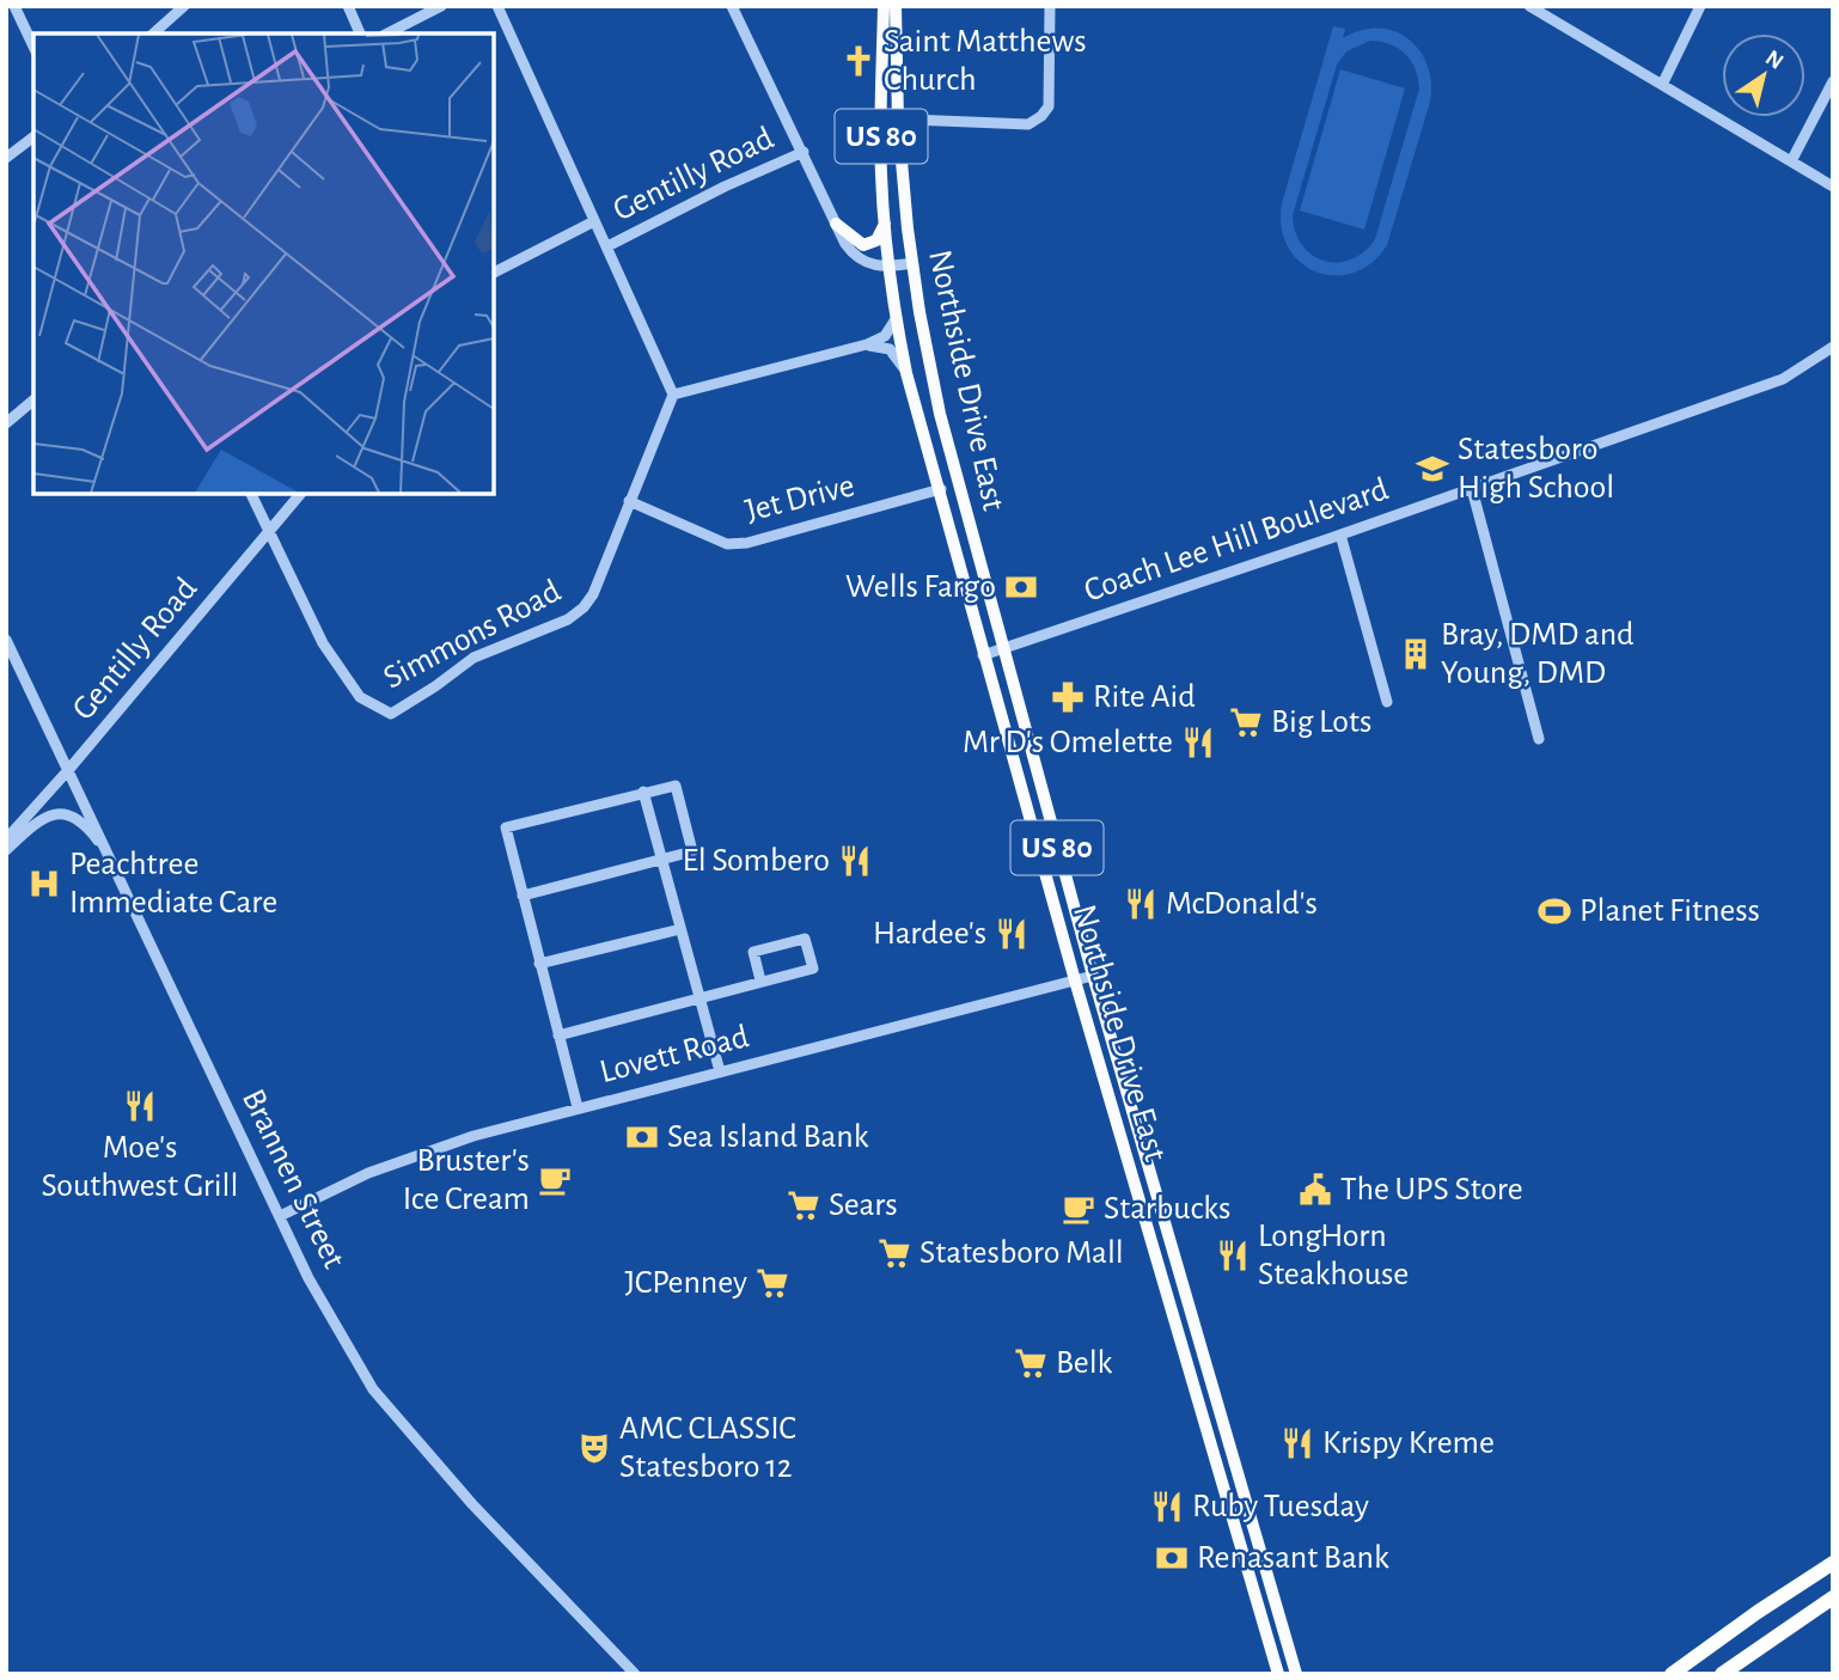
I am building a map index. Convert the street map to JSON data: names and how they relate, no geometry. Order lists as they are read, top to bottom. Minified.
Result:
{"streets":{"main road":["US 80","Northside Drive East"],"street":["Gentilly Road","Jet Drive","Coach Lee Hill Boulevard","Simmons Road","Lovett Road","Brannen Street"]},"crossings":[["Gentilly Road","Simmons Road"],["Gentilly Road","Brannen Street"],["Northside Drive East","Jet Drive"],["Northside Drive East","Coach Lee Hill Boulevard"],["Northside Drive East","Lovett Road"],["Jet Drive","Simmons Road"],["Lovett Road","Brannen Street"]],"places":{"church":["Saint Matthews Church"],"school or university":["Statesboro High School"],"bank":["Wells Fargo","Sea Island Bank","Renasant Bank"],"building":["Bray, DMD and Young, DMD"],"pharmacy":["Rite Aid"],"supermarket":["Big Lots","Sears","Statesboro Mall","JCPenney","Belk"],"restaurant":["Mr D's Omelette","El Sombero","McDonald's","Hardee's","Moe's Southwest Grill","LongHorn Steakhouse","Krispy Kreme","Ruby Tuesday"],"hospital":["Peachtree Immediate Care"],"sports":["Planet Fitness"],"cafe":["Bruster's Ice Cream","Starbucks"],"public building":["The UPS Store"],"theatre":["AMC CLASSIC Statesboro 12"]},"north":"top right"}
